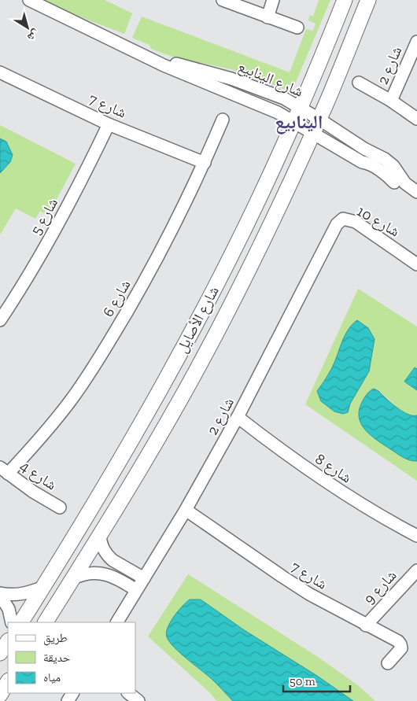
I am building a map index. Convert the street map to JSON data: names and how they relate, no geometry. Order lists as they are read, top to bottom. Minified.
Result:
{"streets":{"main road":["شارع الأصايل"],"street":["شارع 2","شارع الينابيع","شارع 7","شارع 5","شارع 10","شارع 6","شارع 8","شارع 4","شارع 9"]},"crossings":[["شارع 2","شارع 7"],["شارع 2","شارع 10"],["شارع 2","شارع 8"],["شارع الينابيع","شارع الأصايل"],["شارع 7","شارع 5"],["شارع 7","شارع 6"],["شارع 7","شارع 9"],["شارع 6","شارع 4"]],"districts":["الينابيع"],"legend":["طريق","حديقة","مياه"],"scale_bar":"50 m","north":"bottom right"}
